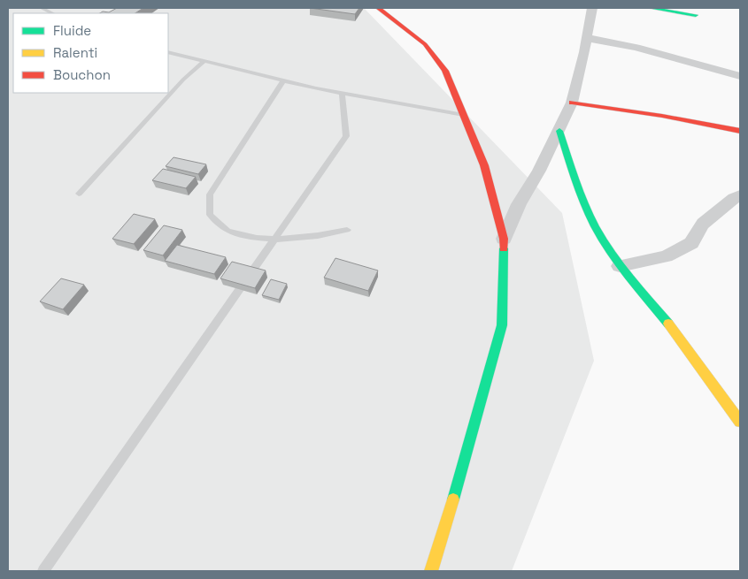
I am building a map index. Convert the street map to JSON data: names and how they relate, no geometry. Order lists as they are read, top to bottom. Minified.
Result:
{"legend":["Fluide","Ralenti","Bouchon"]}
